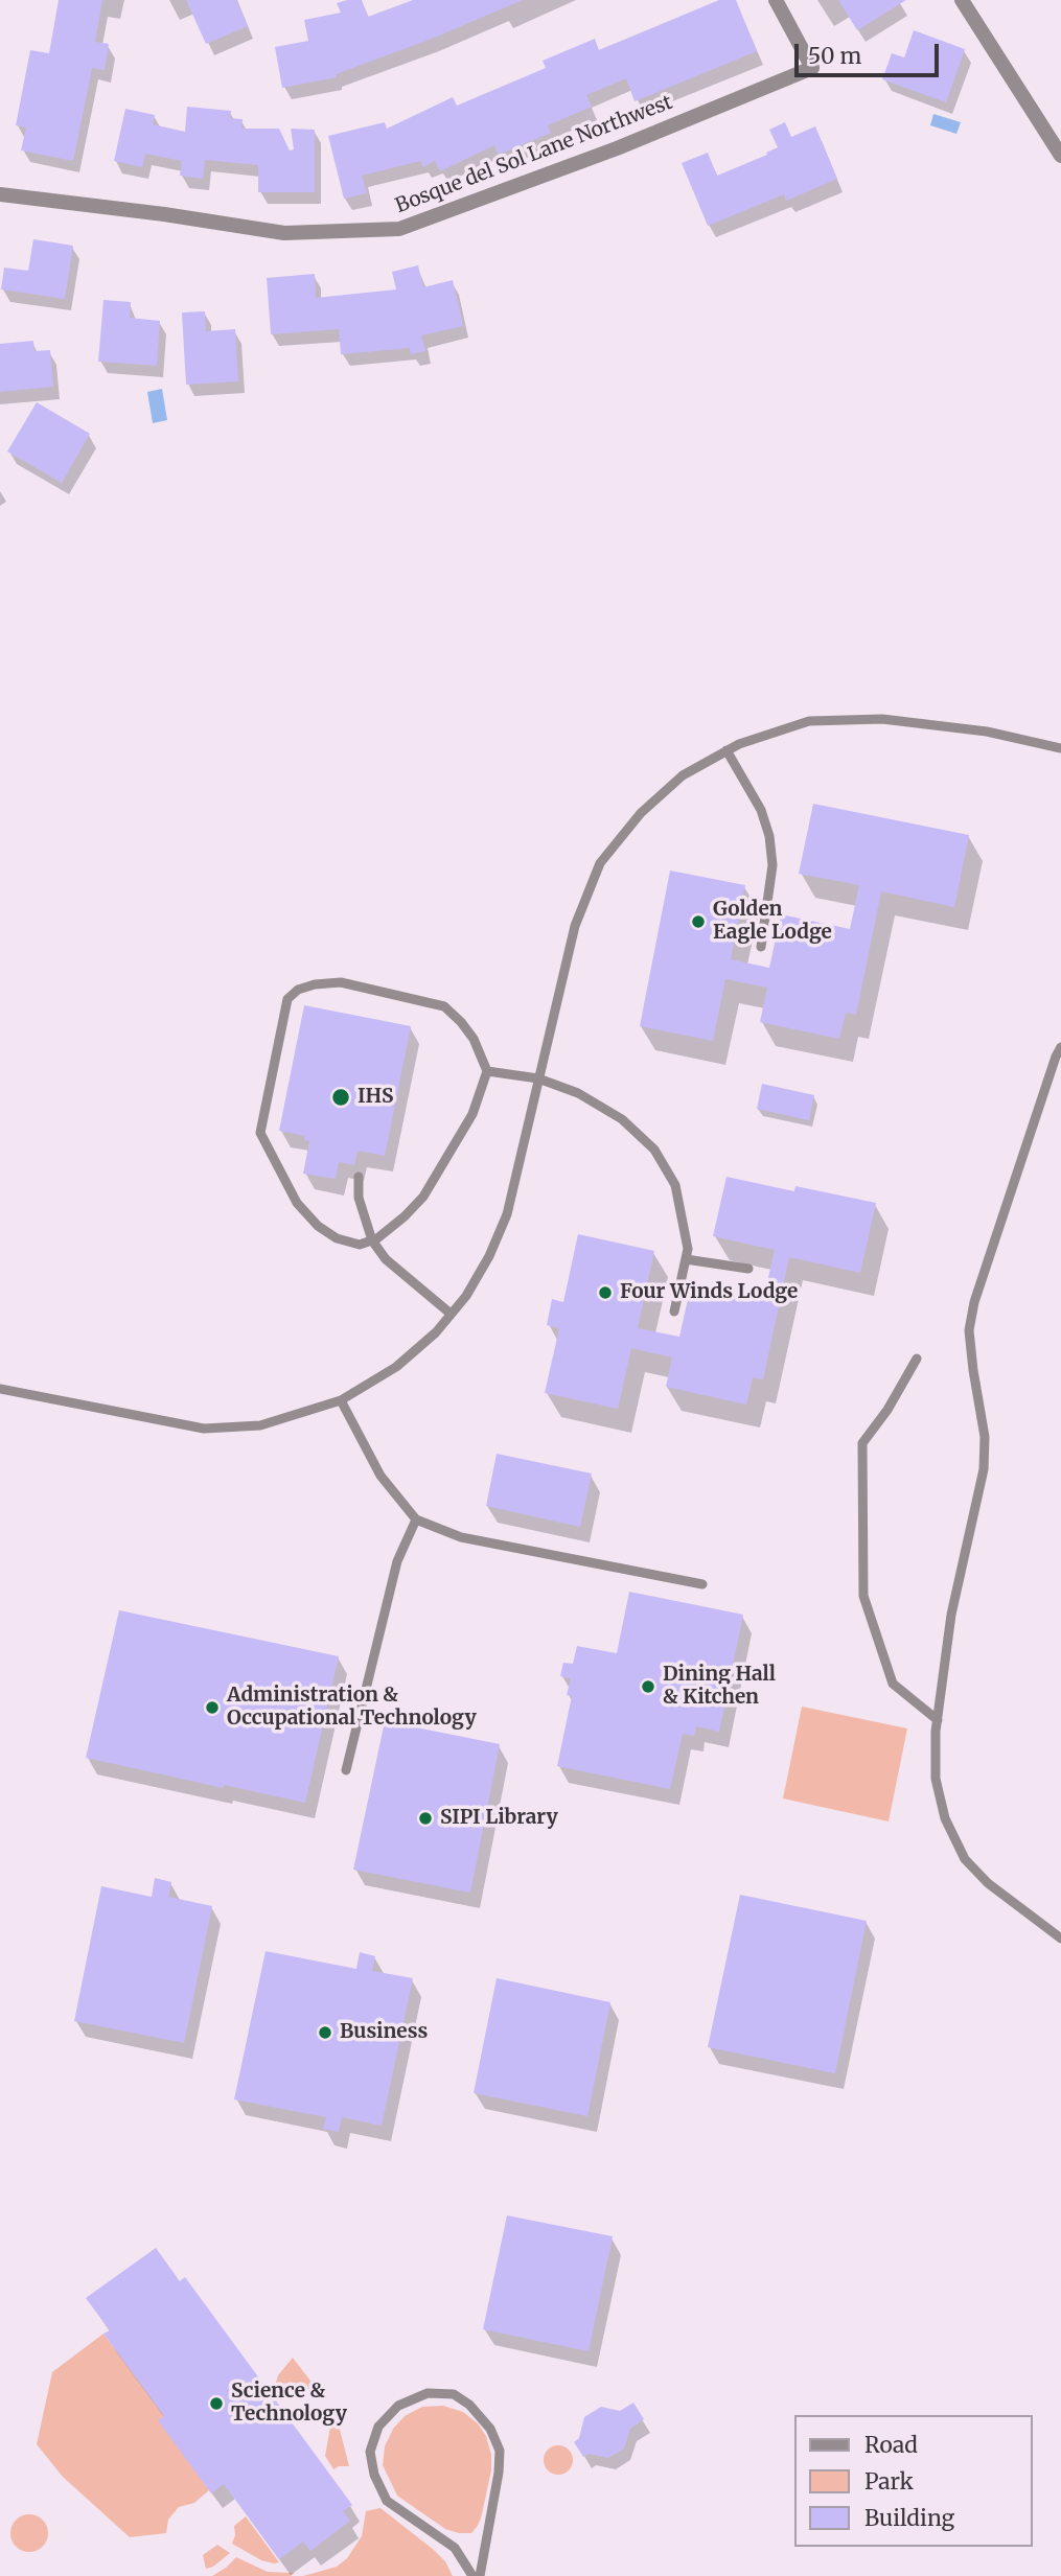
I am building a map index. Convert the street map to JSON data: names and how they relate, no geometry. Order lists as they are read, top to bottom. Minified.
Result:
{"streets":{"street":["Bosque del Sol Lane Northwest"]},"places":["Golden Eagle Lodge","IHS","Four Winds Lodge","Dining Hall & Kitchen","Administration & Occupational Technology","SIPI Library","Business","Science & Technology"],"legend":["Road","Park","Building"],"scale_bar":"50 m"}
